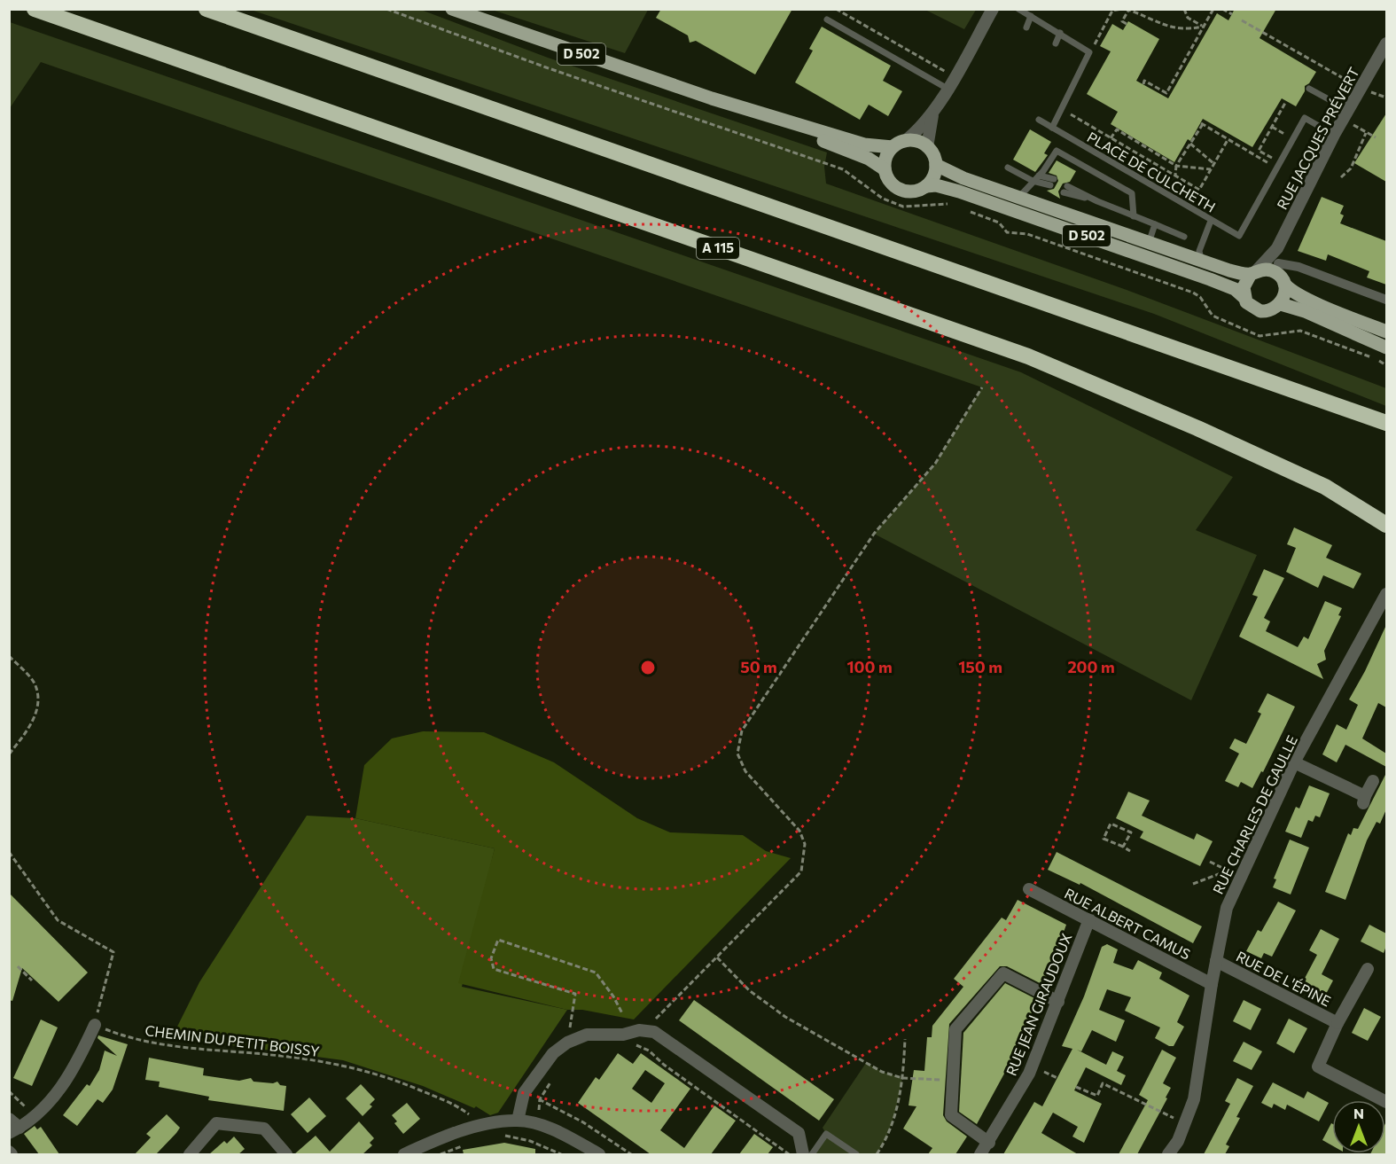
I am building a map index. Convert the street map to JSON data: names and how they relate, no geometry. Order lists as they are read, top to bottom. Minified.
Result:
{"streets":{"highway":["A 115"],"main road":["D 502"],"street":["RUE JACQUES PRÉVERT","RUE CHARLES DE GAULLE","RUE ALBERT CAMUS","RUE DE L'ÉPINE","RUE JEAN GIRAUDOUX"],"lane":["PLACE DE CULCHETH"],"path":["CHEMIN DU PETIT BOISSY"]},"crossings":[["D 502","RUE JACQUES PRÉVERT"],["RUE JACQUES PRÉVERT","PLACE DE CULCHETH"],["RUE CHARLES DE GAULLE","RUE ALBERT CAMUS"],["RUE CHARLES DE GAULLE","RUE DE L'ÉPINE"],["RUE ALBERT CAMUS","RUE JEAN GIRAUDOUX"]],"north":"top","rings":["50 m","100 m","150 m","200 m"]}
